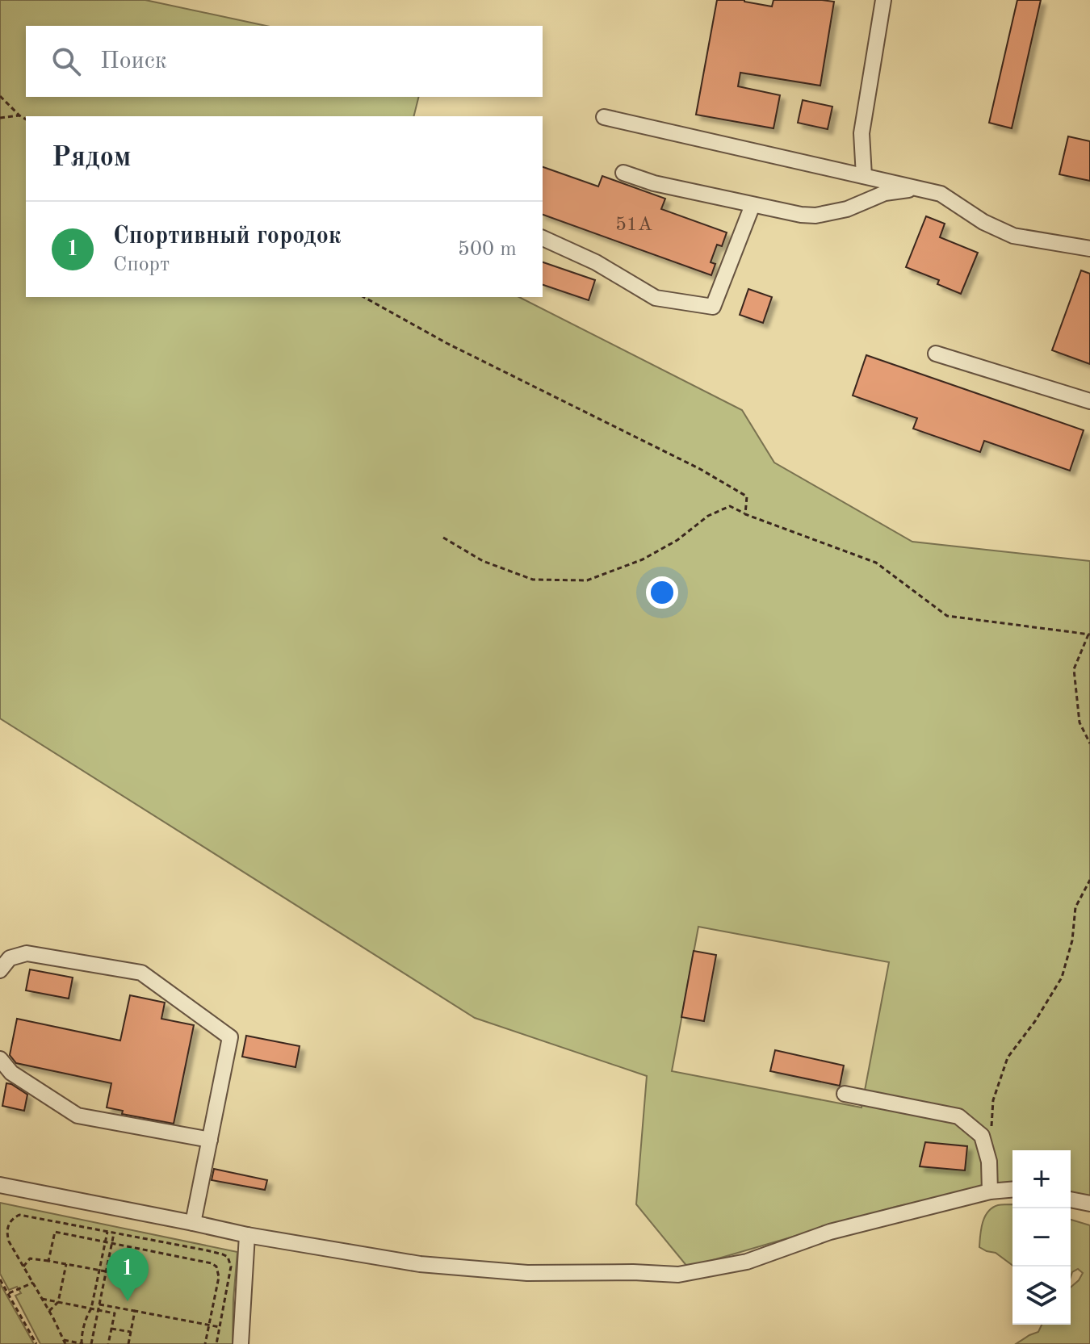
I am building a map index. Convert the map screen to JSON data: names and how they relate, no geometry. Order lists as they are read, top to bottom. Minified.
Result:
{"house_numbers":["51А"],"page":{"search":"Поиск","heading":"Рядом","list":[{"mark":"1","name":"Спортивный городок","note":"Спорт","value":"500 m"}],"map_buttons":["+","−"],"pins":"1"}}
